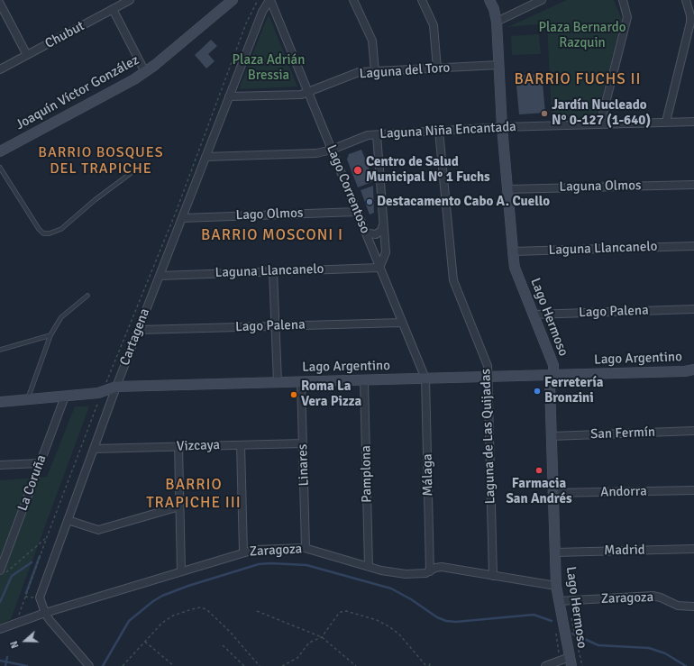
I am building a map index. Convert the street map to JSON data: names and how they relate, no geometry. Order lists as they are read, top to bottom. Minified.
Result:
{"streets":{"street":["Chubut","Laguna del Toro","Joaquín Víctor González","Laguna Niña Encantada","Laguna Olmos","Lago Correntoso","Lago Olmos","Laguna Llancanelo","Lago Palena","Lago Hermoso","Cartagena","Lago Argentino","San Fermín","Laguna de Las Quijadas","Vizcaya","Linares","Pamplona","Málaga","La Coruña","Andorra","Zaragoza","Madrid"]},"crossings":[["Laguna del Toro","Lago Correntoso"],["Laguna del Toro","Lago Hermoso"],["Laguna del Toro","Cartagena"],["Laguna Niña Encantada","Lago Correntoso"],["Laguna Niña Encantada","Lago Hermoso"],["Laguna Niña Encantada","Cartagena"],["Laguna Niña Encantada","Laguna de Las Quijadas"],["Laguna Olmos","Lago Hermoso"],["Lago Correntoso","Lago Olmos"],["Lago Correntoso","Laguna Llancanelo"],["Lago Correntoso","Lago Palena"],["Lago Correntoso","Cartagena"],["Lago Correntoso","Lago Argentino"],["Lago Correntoso","Málaga"],["Lago Olmos","Cartagena"],["Laguna Llancanelo","Lago Hermoso"],["Laguna Llancanelo","Cartagena"],["Lago Palena","Lago Hermoso"],["Lago Palena","Cartagena"],["Lago Hermoso","Lago Argentino"],["Lago Hermoso","San Fermín"],["Lago Hermoso","Andorra"],["Lago Hermoso","Zaragoza"],["Lago Hermoso","Madrid"],["Cartagena","Lago Argentino"],["Cartagena","Vizcaya"],["Cartagena","Zaragoza"],["Lago Argentino","Laguna de Las Quijadas"],["Lago Argentino","Linares"],["Lago Argentino","Pamplona"],["Lago Argentino","Málaga"],["Lago Argentino","La Coruña"],["Laguna de Las Quijadas","Zaragoza"],["Vizcaya","Linares"],["Linares","Zaragoza"],["Pamplona","Zaragoza"],["Málaga","Zaragoza"]],"districts":["BARRIO FUCHS II","BARRIO BOSQUES DEL TRAPICHE","BARRIO MOSCONI I","BARRIO TRAPICHE III"],"parks":["Plaza Bernardo Razquin","Plaza Adrián Bressia"],"places":["Jardín Nucleado N° 0-127 (1-640)","Centro de Salud Municipal N° 1 Fuchs","Destacamento Cabo A. Cuello","Ferretería Bronzini","Roma La Vera Pizza","Farmacia San Andrés"],"north":"left"}
